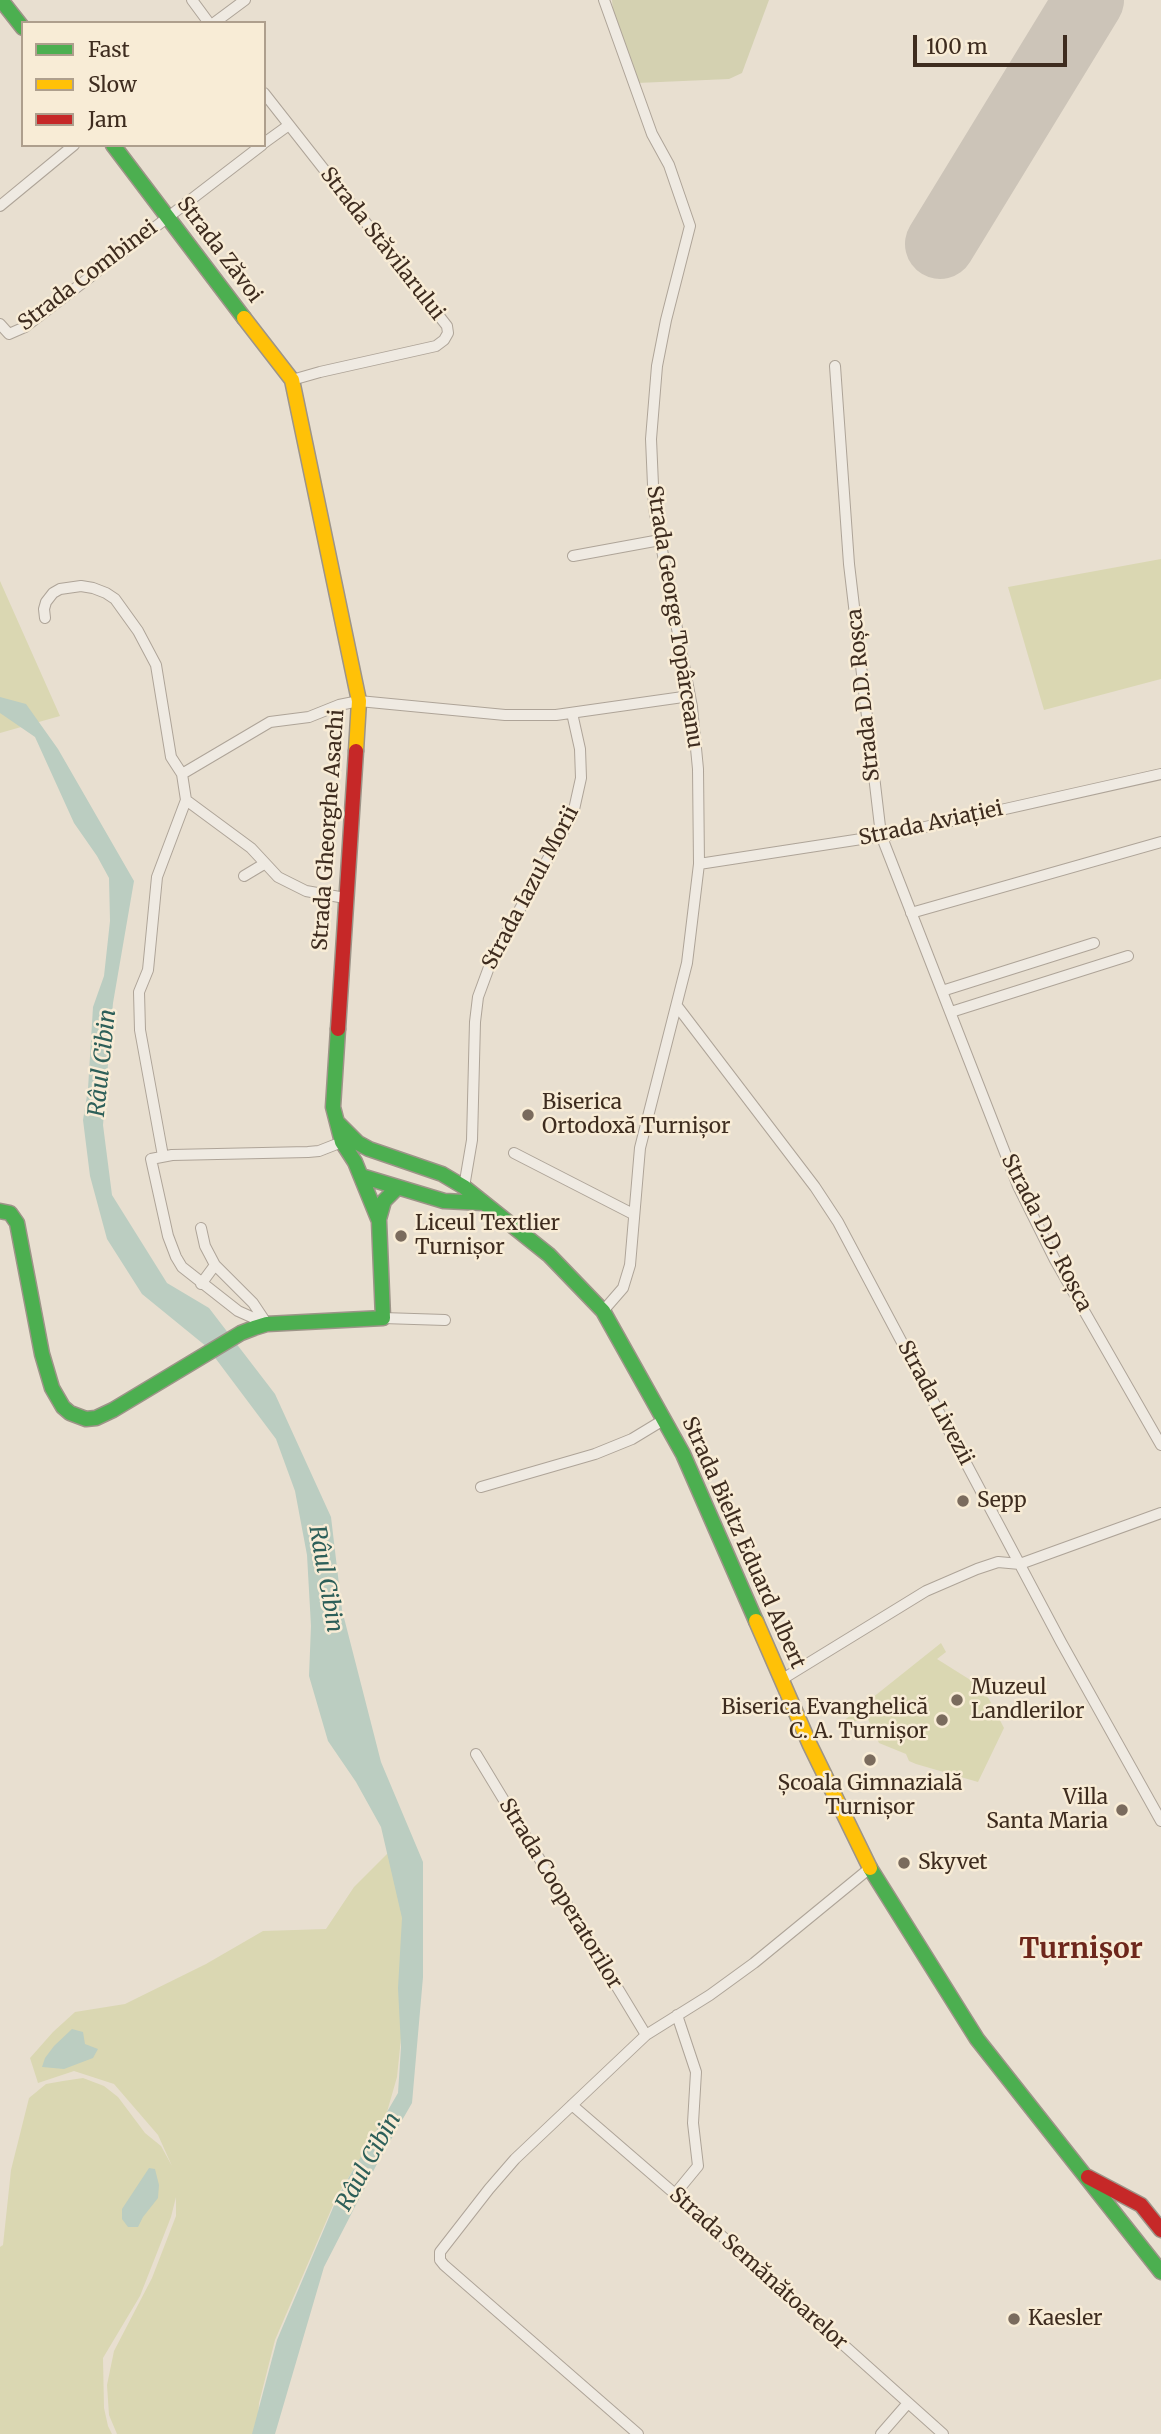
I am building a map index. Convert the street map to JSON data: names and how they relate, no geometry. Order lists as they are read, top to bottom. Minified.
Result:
{"streets":{"street":["Strada Stăvilarului","Strada Zăvoi","Strada Combinei","Strada George Topârceanu","Strada D.D. Roșca","Strada Aviației","Strada Gheorghe Asachi","Strada Iazul Morii","Strada Livezii","Strada Bieltz Eduard Albert","Strada Cooperatorilor","Strada Semănătoarelor"]},"crossings":[["Strada Stăvilarului","Strada Zăvoi"],["Strada Stăvilarului","Strada Gheorghe Asachi"],["Strada Zăvoi","Strada Combinei"],["Strada Zăvoi","Strada Gheorghe Asachi"],["Strada George Topârceanu","Strada Aviației"],["Strada George Topârceanu","Strada Livezii"],["Strada George Topârceanu","Strada Bieltz Eduard Albert"],["Strada D.D. Roșca","Strada Aviației"],["Strada Gheorghe Asachi","Strada Bieltz Eduard Albert"],["Strada Iazul Morii","Strada Bieltz Eduard Albert"]],"districts":["Turnișor"],"water":["Râul Cibin"],"places":["Biserica Ortodoxă Turnișor","Liceul Textlier Turnișor","Sepp","Muzeul Landlerilor","Biserica Evanghelică C. A. Turnișor","Școala Gimnazială Turnișor","Villa Santa Maria","Skyvet","Kaesler"],"legend":["Fast","Slow","Jam"],"scale_bar":"100 m"}
